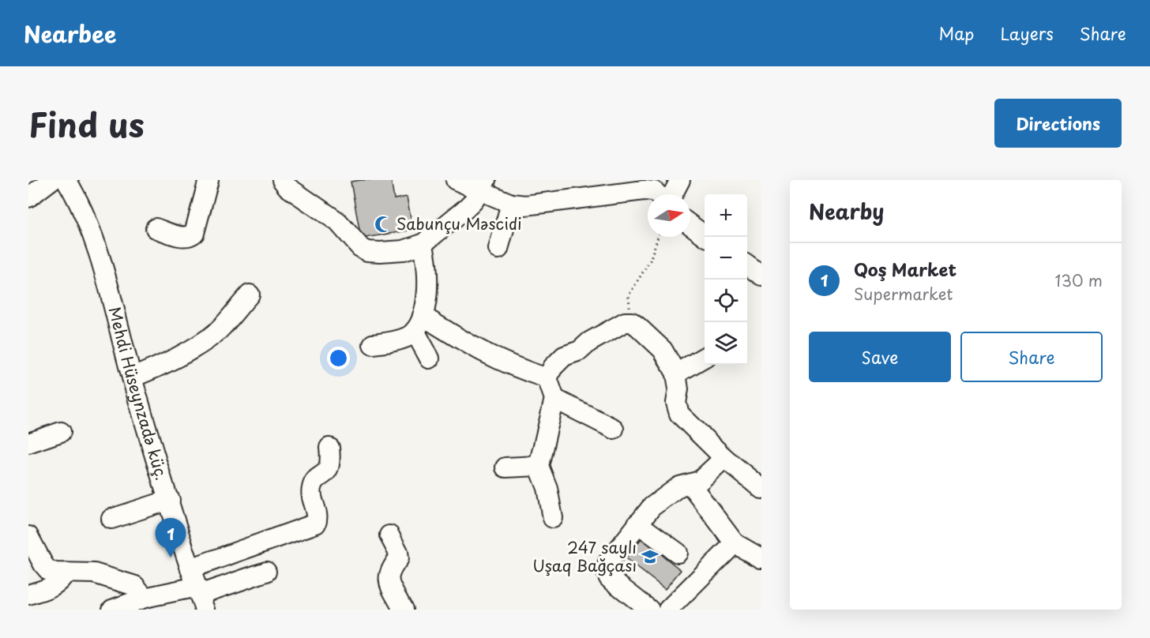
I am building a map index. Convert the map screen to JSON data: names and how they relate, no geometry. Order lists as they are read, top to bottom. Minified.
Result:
{"streets":{"street":["Mehdi Hüseynzadə küç."]},"places":{"mosque":["Sabunçu Məscidi"],"school or university":["247 saylı Uşaq Bağçası"]},"north":"right","page":{"header":"Nearbee","nav":["Map","Layers","Share"],"title":"Find us","buttons":["Directions",["Save","Share"]],"heading":"Nearby","map_buttons":["+","−"],"list":[{"mark":"1","name":"Qoş Market","note":"Supermarket","value":"130 m"}],"pins":"1"}}
